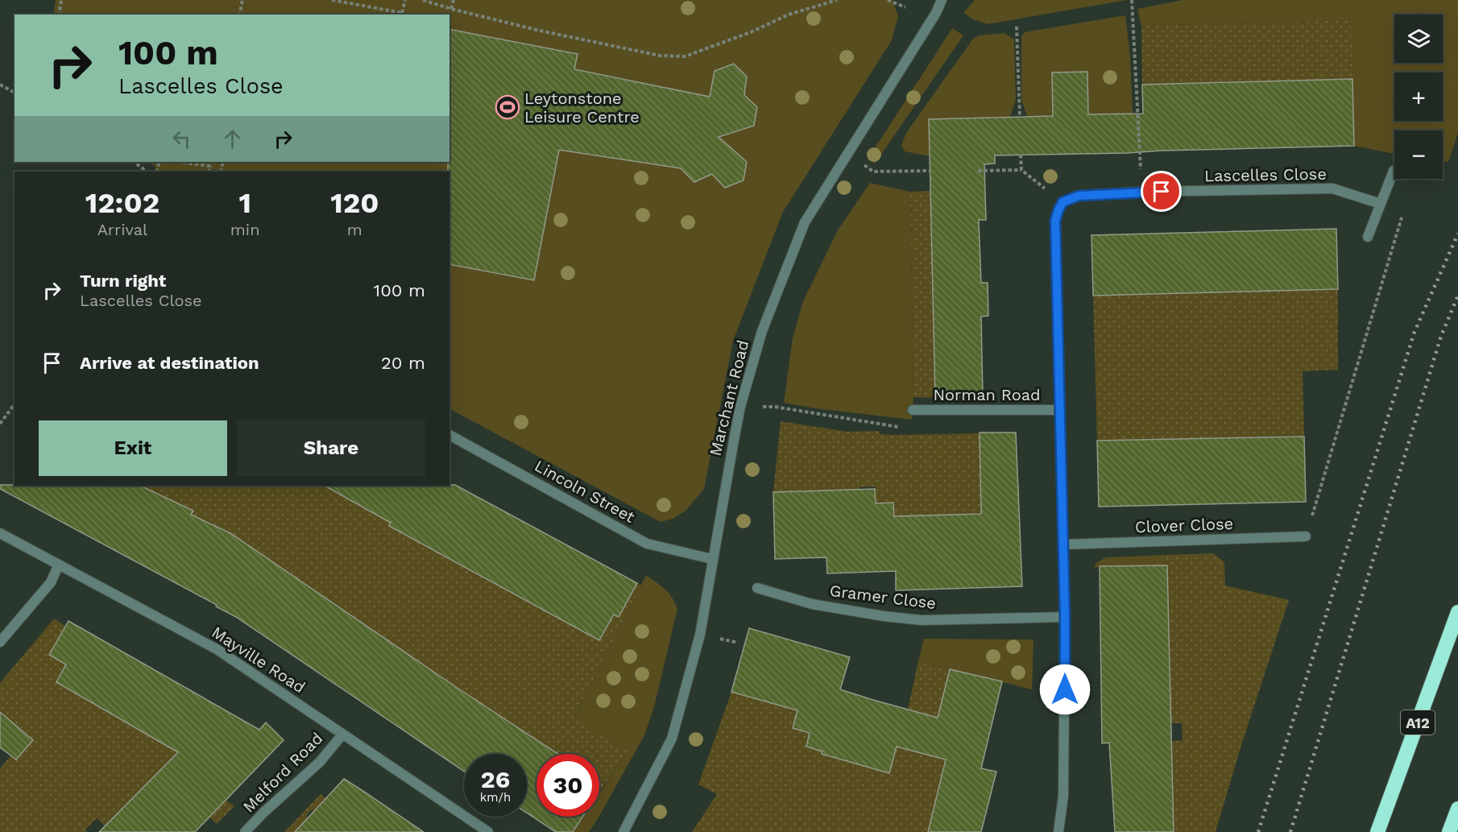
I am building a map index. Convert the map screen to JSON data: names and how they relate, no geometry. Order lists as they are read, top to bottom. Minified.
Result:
{"streets":{"highway":["A12"],"street":["Lascelles Close","Norman Road","Marchant Road","Lincoln Street","Clover Close","Gramer Close","Mayville Road","Melford Road"]},"crossings":[["Lascelles Close","Norman Road"],["Norman Road","Clover Close"],["Norman Road","Gramer Close"],["Marchant Road","Lincoln Street"],["Mayville Road","Melford Road"]],"places":{"sports":["Leytonstone Leisure Centre"]},"page":{"map_buttons":["+","−"],"turn":["100 m","Lascelles Close"],"eta":["12:02","Arrival","1","min","120","m"],"list":[{"name":"Turn right","note":"Lascelles Close","value":"100 m"},{"name":"Arrive at destination","value":"20 m"}],"buttons":["Exit","Share"],"speed":"26 km/h","limit":"30"}}
